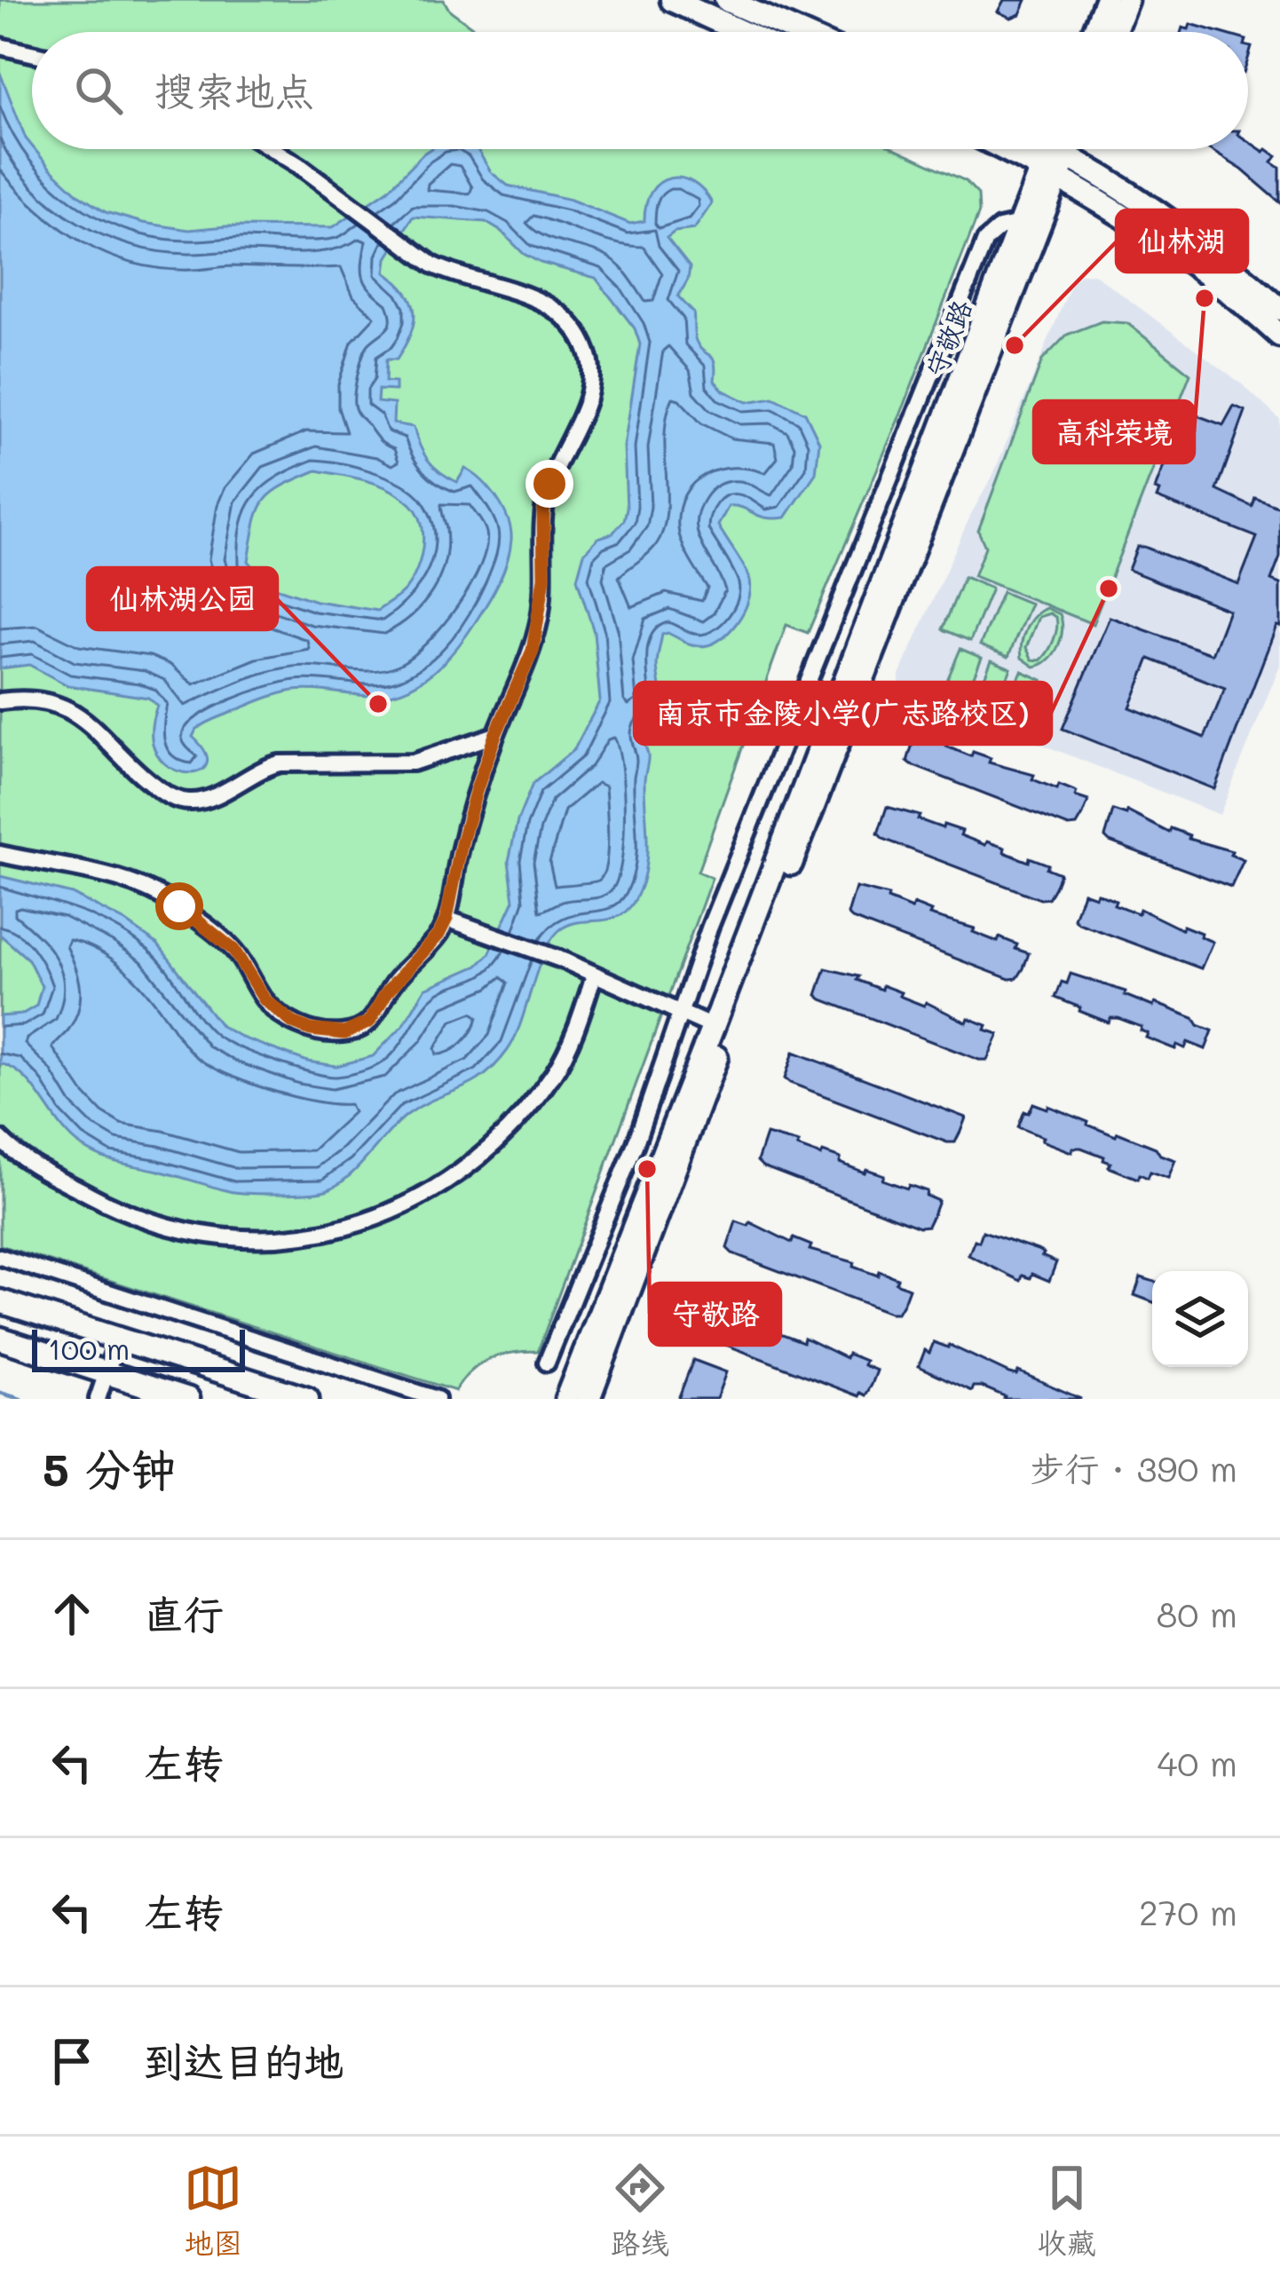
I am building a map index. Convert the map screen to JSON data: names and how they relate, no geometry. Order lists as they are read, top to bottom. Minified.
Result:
{"streets":{"main road":["守敬路"]},"places":["高科荣境","仙林湖","南京市金陵小学(广志路校区)","仙林湖公园","守敬路"],"scale_bar":"100 m","page":{"search":"搜索地点","scale":"100 m","heading":["5 分钟","步行 · 390 m"],"list":[["直行","80 m"],["左转","40 m"],["左转","270 m"],"到达目的地"],"nav":["地图","路线","收藏"]}}
